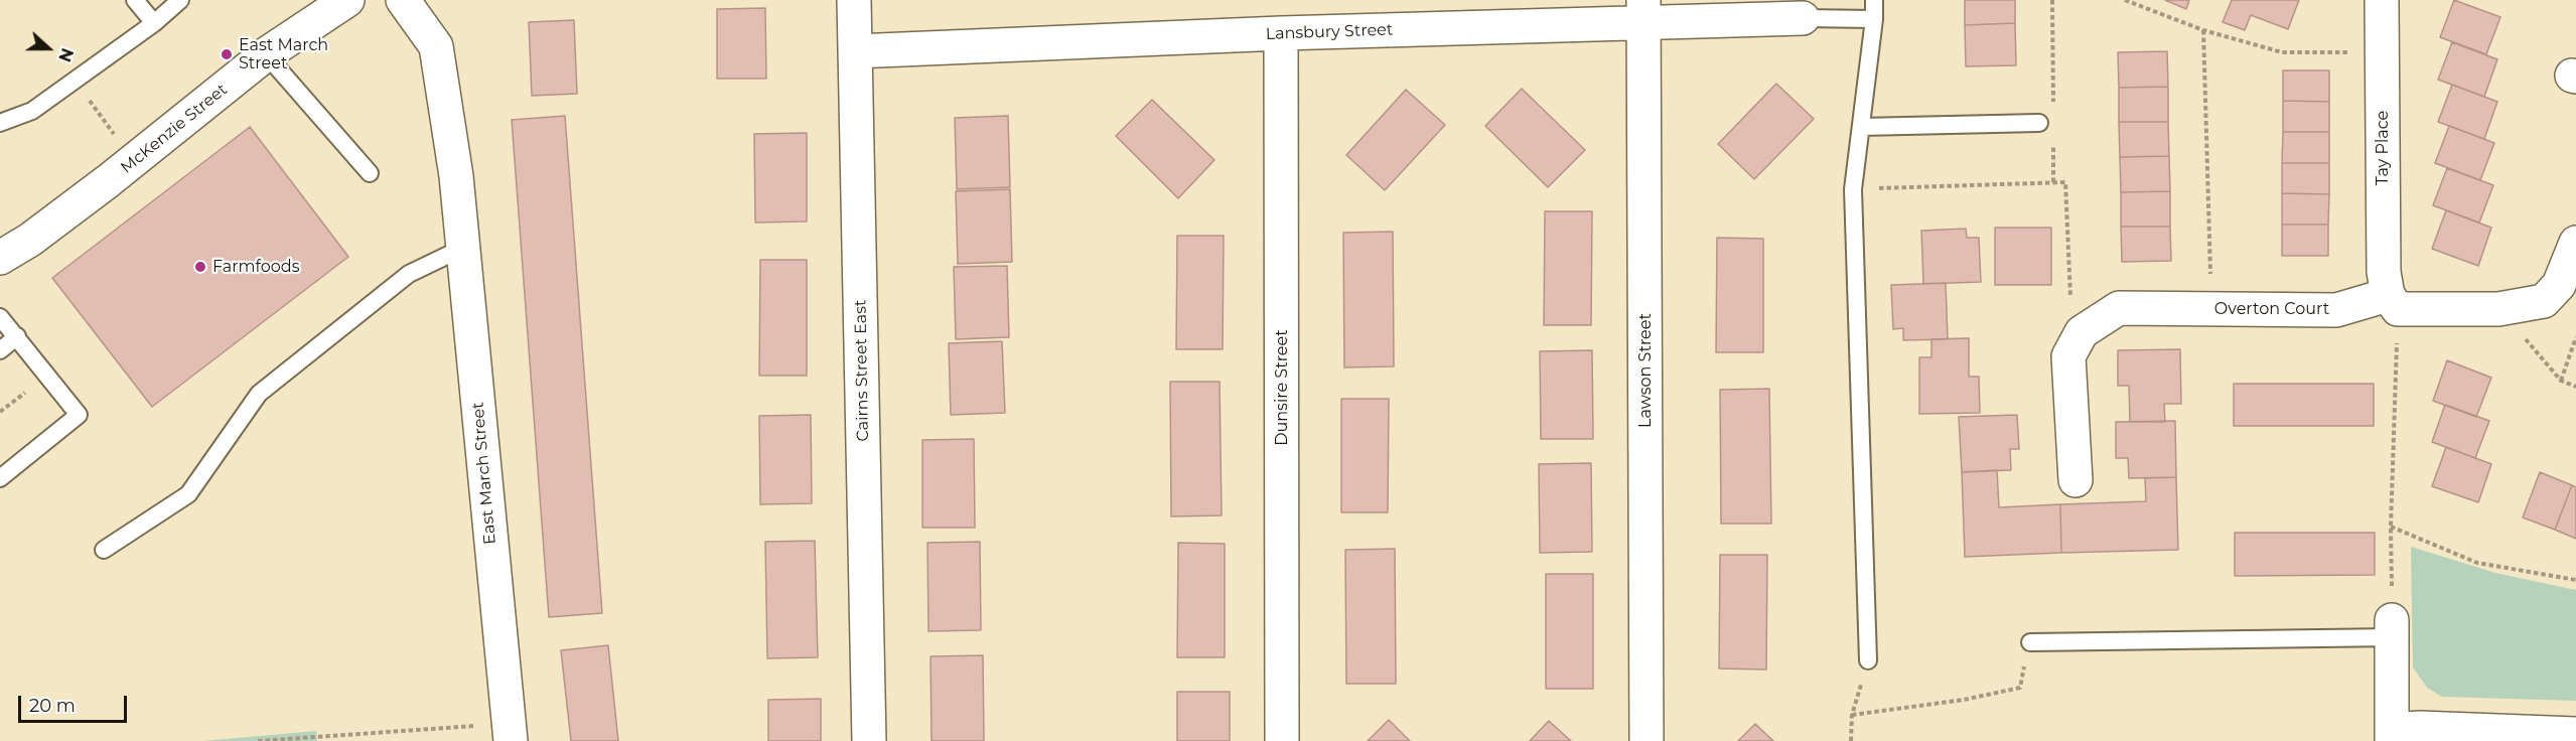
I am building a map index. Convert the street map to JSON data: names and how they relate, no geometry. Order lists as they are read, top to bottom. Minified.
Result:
{"streets":{"street":["Lansbury Street","McKenzie Street","Tay Place","Overton Court","Cairns Street East","Lawson Street","Dunsire Street","East March Street"]},"crossings":[["Lansbury Street","Cairns Street East"],["Lansbury Street","Lawson Street"],["Lansbury Street","Dunsire Street"],["Tay Place","Overton Court"]],"places":["East March Street","Farmfoods"],"scale_bar":"20 m","north":"right"}
